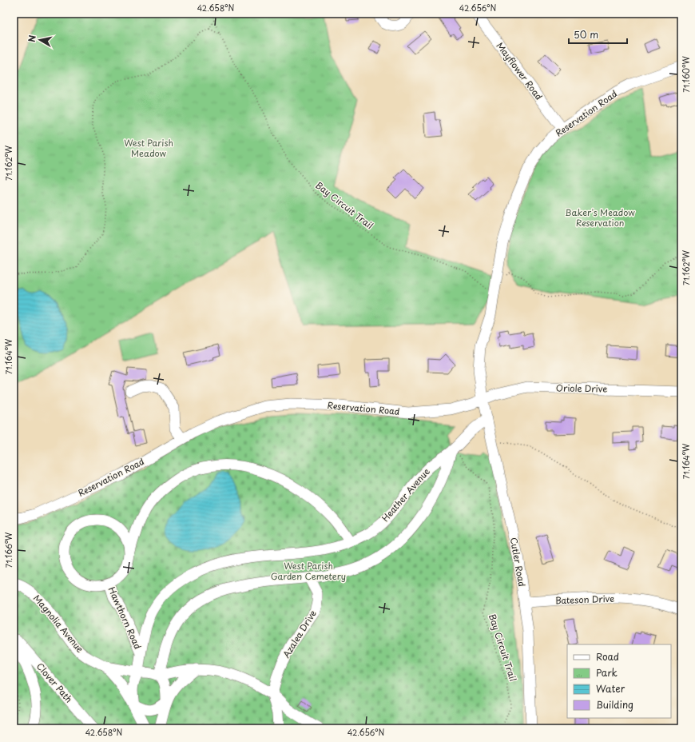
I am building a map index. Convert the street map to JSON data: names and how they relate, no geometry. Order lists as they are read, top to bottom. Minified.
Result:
{"streets":{"street":["Mayflower Road","Reservation Road","Oriole Drive","Heather Avenue","Cutler Road","Bateson Drive","Hawthorn Road","Magnolia Avenue","Azalea Drive","Clover Path"],"path":["Bay Circuit Trail"]},"crossings":[["Mayflower Road","Reservation Road"],["Reservation Road","Bay Circuit Trail"],["Reservation Road","Oriole Drive"],["Reservation Road","Cutler Road"],["Bay Circuit Trail","Heather Avenue"],["Oriole Drive","Cutler Road"],["Heather Avenue","Hawthorn Road"],["Heather Avenue","Magnolia Avenue"],["Heather Avenue","Azalea Drive"],["Cutler Road","Bateson Drive"]],"parks":["West Parish Meadow","Baker's Meadow Reservation","West Parish Garden Cemetery"],"legend":["Road","Park","Water","Building"],"scale_bar":"50 m","north":"left","coordinates":["42.658°N","42.656°N","71.160°W","71.162°W","71.164°W","71.166°W"]}
